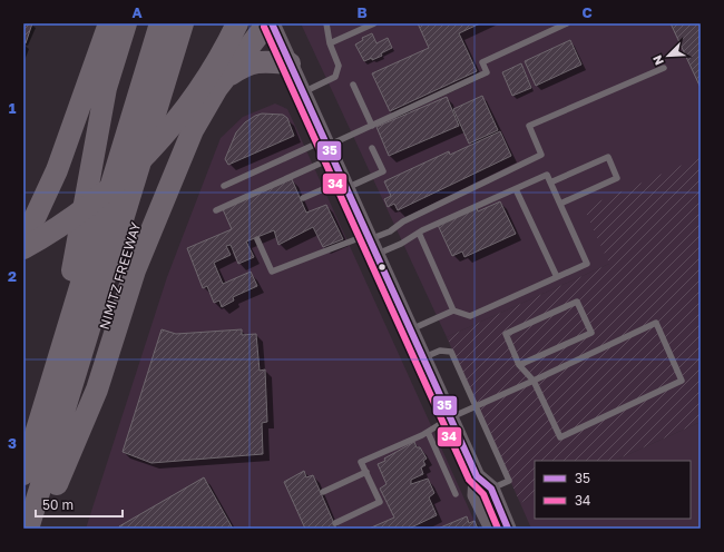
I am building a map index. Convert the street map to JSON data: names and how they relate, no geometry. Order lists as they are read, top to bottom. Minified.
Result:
{"streets":{"highway":["NIMITZ FREEWAY"]},"lines":["transit line 35","transit line 34"],"legend":["35","34"],"scale_bar":"50 m","north":"bottom left","grid":{"columns":["A","B","C"],"rows":["1","2","3"]}}
